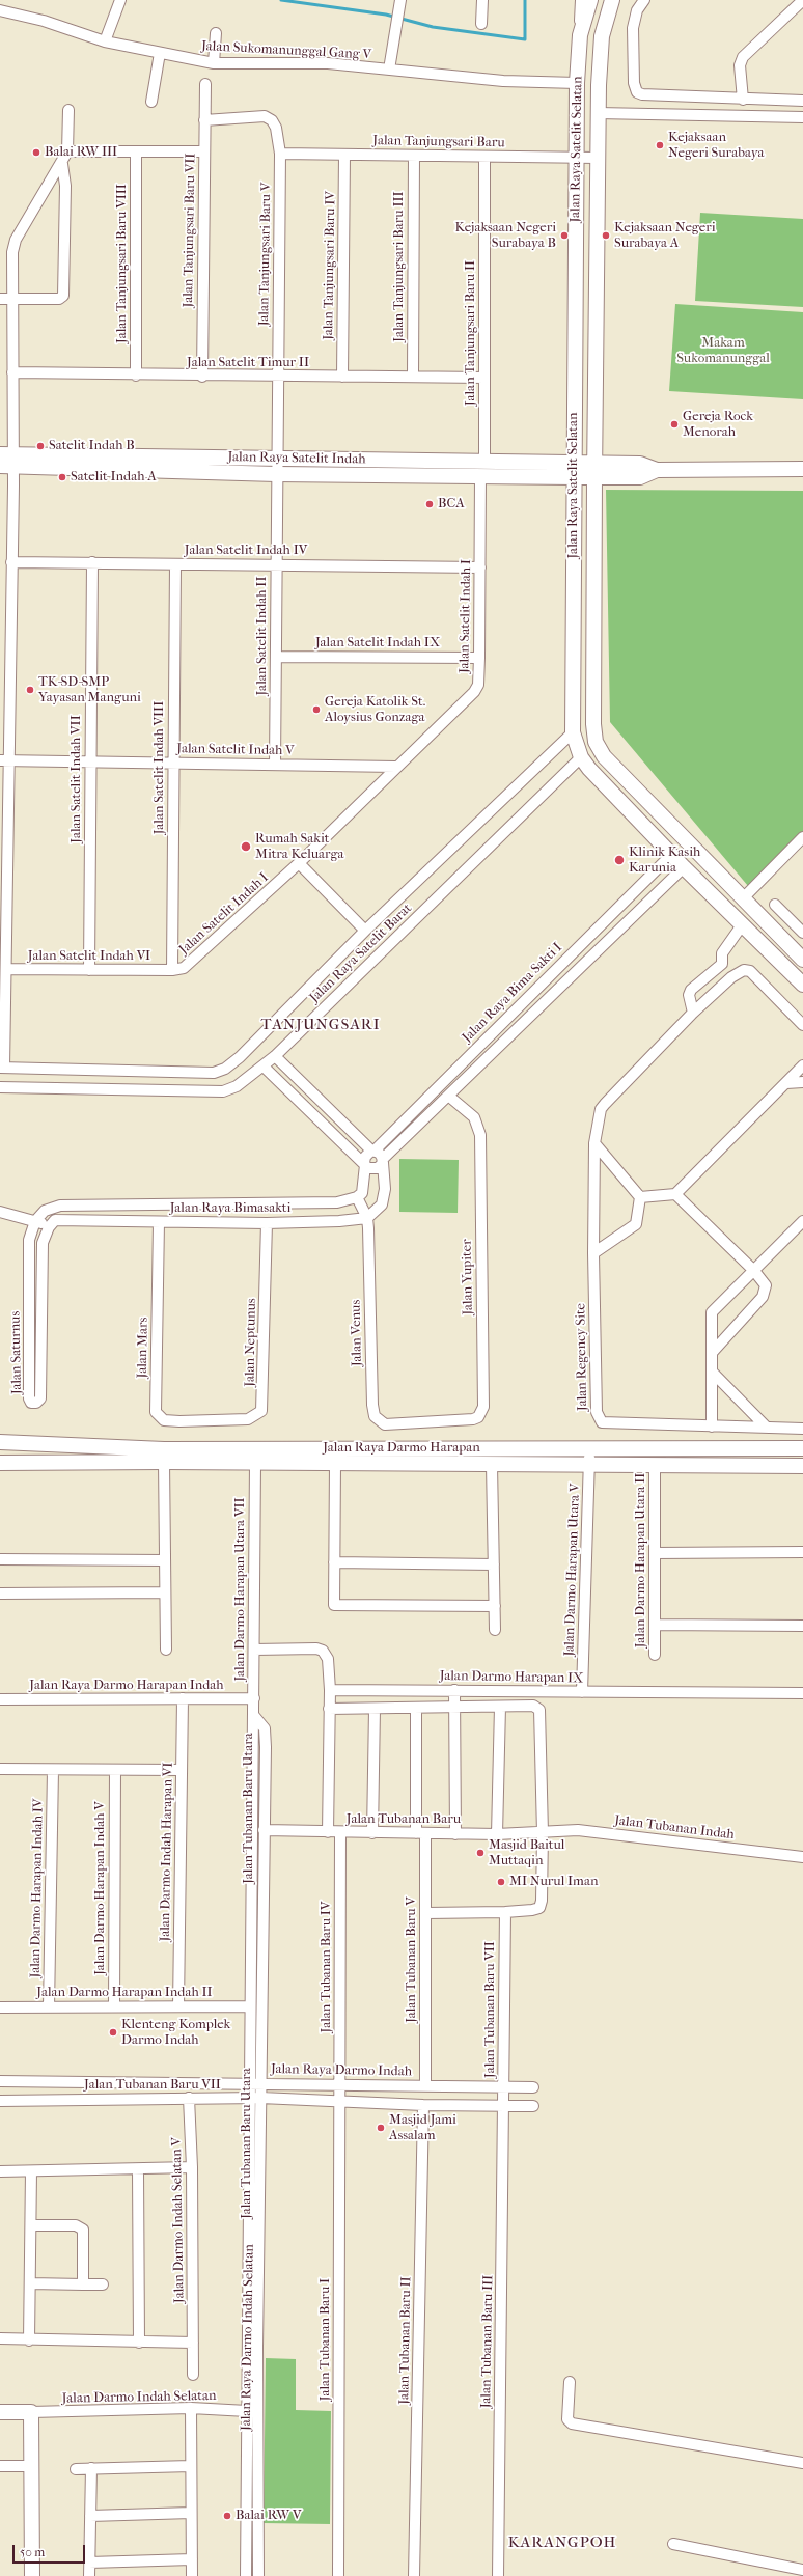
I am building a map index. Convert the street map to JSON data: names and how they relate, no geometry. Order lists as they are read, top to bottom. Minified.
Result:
{"streets":{"street":["Jalan Sukomanunggal Gang V","Jalan Tanjungsari Baru","Jalan Raya Satelit Selatan","Jalan Tanjungsari Baru VII","Jalan Tanjungsari Baru V","Jalan Tanjungsari Baru VIII","Jalan Tanjungsari Baru IV","Jalan Tanjungsari Baru III","Jalan Tanjungsari Baru II","Jalan Satelit Timur II","Jalan Raya Satelit Indah","Jalan Satelit Indah IV","Jalan Satelit Indah I","Jalan Satelit Indah II","Jalan Satelit Indah IX","Jalan Satelit Indah V","Jalan Satelit Indah VIII","Jalan Satelit Indah VII","Jalan Raya Satelit Barat","Jalan Satelit Indah VI","Jalan Raya Bima Sakti I","Jalan Raya Bimasakti","Jalan Yupiter","Jalan Venus","Jalan Neptunus","Jalan Mars","Jalan Saturnus","Jalan Regency Site","Jalan Raya Darmo Harapan","Jalan Darmo Harapan Utara II","Jalan Darmo Harapan Utara V","Jalan Darmo Harapan Utara VII","Jalan Darmo Harapan IX","Jalan Raya Darmo Harapan Indah","Jalan Tubanan Baru Utara","Jalan Tubanan Baru","Jalan Tubanan Indah","Jalan Darmo Indah Harapan VI","Jalan Darmo Harapan Indah IV","Jalan Darmo Harapan Indah V","Jalan Tubanan Baru V","Jalan Tubanan Baru IV","Jalan Darmo Harapan Indah II","Jalan Tubanan Baru VII","Jalan Raya Darmo Indah","Jalan Darmo Indah Selatan V","Jalan Raya Darmo Indah Selatan","Jalan Tubanan Baru I","Jalan Tubanan Baru II","Jalan Tubanan Baru III","Jalan Darmo Indah Selatan"]},"crossings":[["Jalan Sukomanunggal Gang V","Jalan Raya Satelit Selatan"],["Jalan Tanjungsari Baru","Jalan Raya Satelit Selatan"],["Jalan Tanjungsari Baru","Jalan Tanjungsari Baru V"],["Jalan Tanjungsari Baru","Jalan Tanjungsari Baru IV"],["Jalan Tanjungsari Baru","Jalan Tanjungsari Baru III"],["Jalan Tanjungsari Baru","Jalan Tanjungsari Baru II"],["Jalan Raya Satelit Selatan","Jalan Raya Satelit Indah"],["Jalan Raya Satelit Selatan","Jalan Raya Satelit Barat"],["Jalan Raya Satelit Selatan","Jalan Raya Bima Sakti I"],["Jalan Tanjungsari Baru VII","Jalan Tanjungsari Baru V"],["Jalan Tanjungsari Baru VII","Jalan Satelit Timur II"],["Jalan Tanjungsari Baru V","Jalan Satelit Timur II"],["Jalan Tanjungsari Baru V","Jalan Raya Satelit Indah"],["Jalan Tanjungsari Baru V","Jalan Satelit Indah II"],["Jalan Tanjungsari Baru VIII","Jalan Satelit Timur II"],["Jalan Tanjungsari Baru IV","Jalan Satelit Timur II"],["Jalan Tanjungsari Baru III","Jalan Satelit Timur II"],["Jalan Tanjungsari Baru II","Jalan Satelit Timur II"],["Jalan Tanjungsari Baru II","Jalan Raya Satelit Indah"],["Jalan Raya Satelit Indah","Jalan Satelit Indah I"],["Jalan Raya Satelit Indah","Jalan Satelit Indah II"],["Jalan Satelit Indah IV","Jalan Satelit Indah I"],["Jalan Satelit Indah IV","Jalan Satelit Indah II"],["Jalan Satelit Indah IV","Jalan Satelit Indah VIII"],["Jalan Satelit Indah IV","Jalan Satelit Indah VII"],["Jalan Satelit Indah I","Jalan Satelit Indah IX"],["Jalan Satelit Indah I","Jalan Satelit Indah V"],["Jalan Satelit Indah I","Jalan Satelit Indah VIII"],["Jalan Satelit Indah I","Jalan Satelit Indah VI"],["Jalan Satelit Indah II","Jalan Satelit Indah IX"],["Jalan Satelit Indah II","Jalan Satelit Indah V"],["Jalan Satelit Indah V","Jalan Satelit Indah VIII"],["Jalan Satelit Indah V","Jalan Satelit Indah VII"],["Jalan Satelit Indah VIII","Jalan Satelit Indah VI"],["Jalan Satelit Indah VII","Jalan Satelit Indah VI"],["Jalan Raya Bima Sakti I","Jalan Yupiter"],["Jalan Raya Bimasakti","Jalan Venus"],["Jalan Raya Bimasakti","Jalan Neptunus"],["Jalan Raya Bimasakti","Jalan Mars"],["Jalan Raya Bimasakti","Jalan Saturnus"],["Jalan Yupiter","Jalan Venus"],["Jalan Neptunus","Jalan Mars"],["Jalan Raya Darmo Harapan","Jalan Darmo Harapan Utara II"],["Jalan Raya Darmo Harapan","Jalan Darmo Harapan Utara V"],["Jalan Raya Darmo Harapan","Jalan Darmo Harapan Utara VII"],["Jalan Darmo Harapan Utara V","Jalan Darmo Harapan IX"],["Jalan Darmo Harapan Utara VII","Jalan Raya Darmo Harapan Indah"],["Jalan Darmo Harapan Utara VII","Jalan Tubanan Baru Utara"],["Jalan Raya Darmo Harapan Indah","Jalan Darmo Indah Harapan VI"],["Jalan Tubanan Baru Utara","Jalan Tubanan Baru"],["Jalan Tubanan Baru Utara","Jalan Tubanan Baru VII"],["Jalan Tubanan Baru Utara","Jalan Raya Darmo Indah"],["Jalan Tubanan Baru","Jalan Tubanan Indah"],["Jalan Tubanan Baru","Jalan Tubanan Baru V"],["Jalan Tubanan Baru","Jalan Tubanan Baru IV"],["Jalan Darmo Indah Harapan VI","Jalan Darmo Harapan Indah II"],["Jalan Darmo Harapan Indah IV","Jalan Darmo Harapan Indah II"],["Jalan Darmo Harapan Indah V","Jalan Darmo Harapan Indah II"],["Jalan Tubanan Baru V","Jalan Raya Darmo Indah"],["Jalan Tubanan Baru IV","Jalan Tubanan Baru VII"],["Jalan Tubanan Baru IV","Jalan Raya Darmo Indah"],["Jalan Tubanan Baru IV","Jalan Tubanan Baru I"],["Jalan Tubanan Baru VII","Jalan Raya Darmo Indah"],["Jalan Tubanan Baru VII","Jalan Darmo Indah Selatan V"],["Jalan Tubanan Baru VII","Jalan Raya Darmo Indah Selatan"],["Jalan Tubanan Baru VII","Jalan Tubanan Baru I"],["Jalan Tubanan Baru VII","Jalan Tubanan Baru II"],["Jalan Tubanan Baru VII","Jalan Tubanan Baru III"],["Jalan Raya Darmo Indah Selatan","Jalan Darmo Indah Selatan"]],"districts":["TANJUNGSARI","KARANGPOH"],"parks":["Makam Sukomanunggal"],"places":["Kejaksaan Negeri Surabaya","Balai RW III","Kejaksaan Negeri Surabaya B","Kejaksaan Negeri Surabaya A","Gereja Rock Menorah","Satelit Indah B","Satelit Indah A","BCA","TK-SD-SMP Yayasan Manguni","Gereja Katolik St. Aloysius Gonzaga","Rumah Sakit Mitra Keluarga","Klinik Kasih Karunia","Masjid Baitul Muttaqin","MI Nurul Iman","Klenteng Komplek Darmo Indah","Masjid Jami Assalam","Balai RW V"],"scale_bar":"50 m"}
